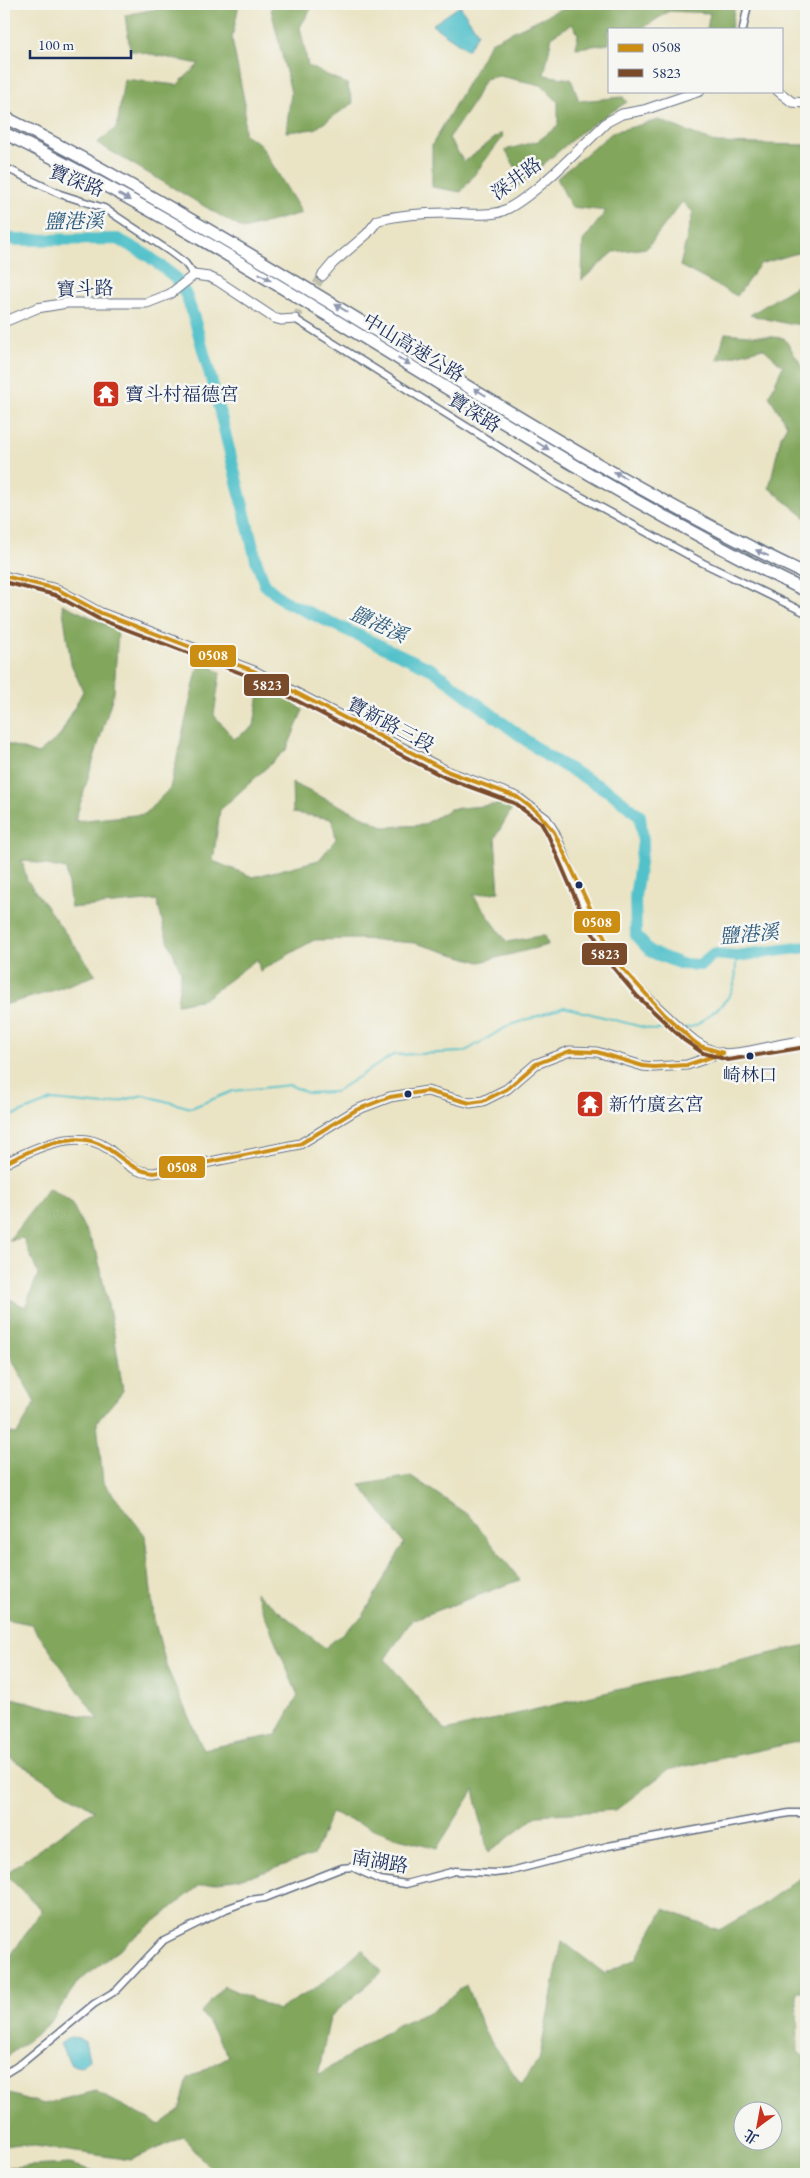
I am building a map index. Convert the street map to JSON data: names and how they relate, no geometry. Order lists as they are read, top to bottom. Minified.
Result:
{"streets":{"highway":["中山高速公路"],"street":["深井路","寶深路","寶斗路","寶新路三段","南湖路"]},"crossings":[["寶深路","寶斗路"]],"water":["鹽港溪"],"places":{"temple":["寶斗村福德宮","新竹廣玄宮"],"other":["崎林口"]},"lines":["transit line 0508","transit line 5823"],"legend":["0508","5823"],"scale_bar":"100 m","north":"bottom left"}
